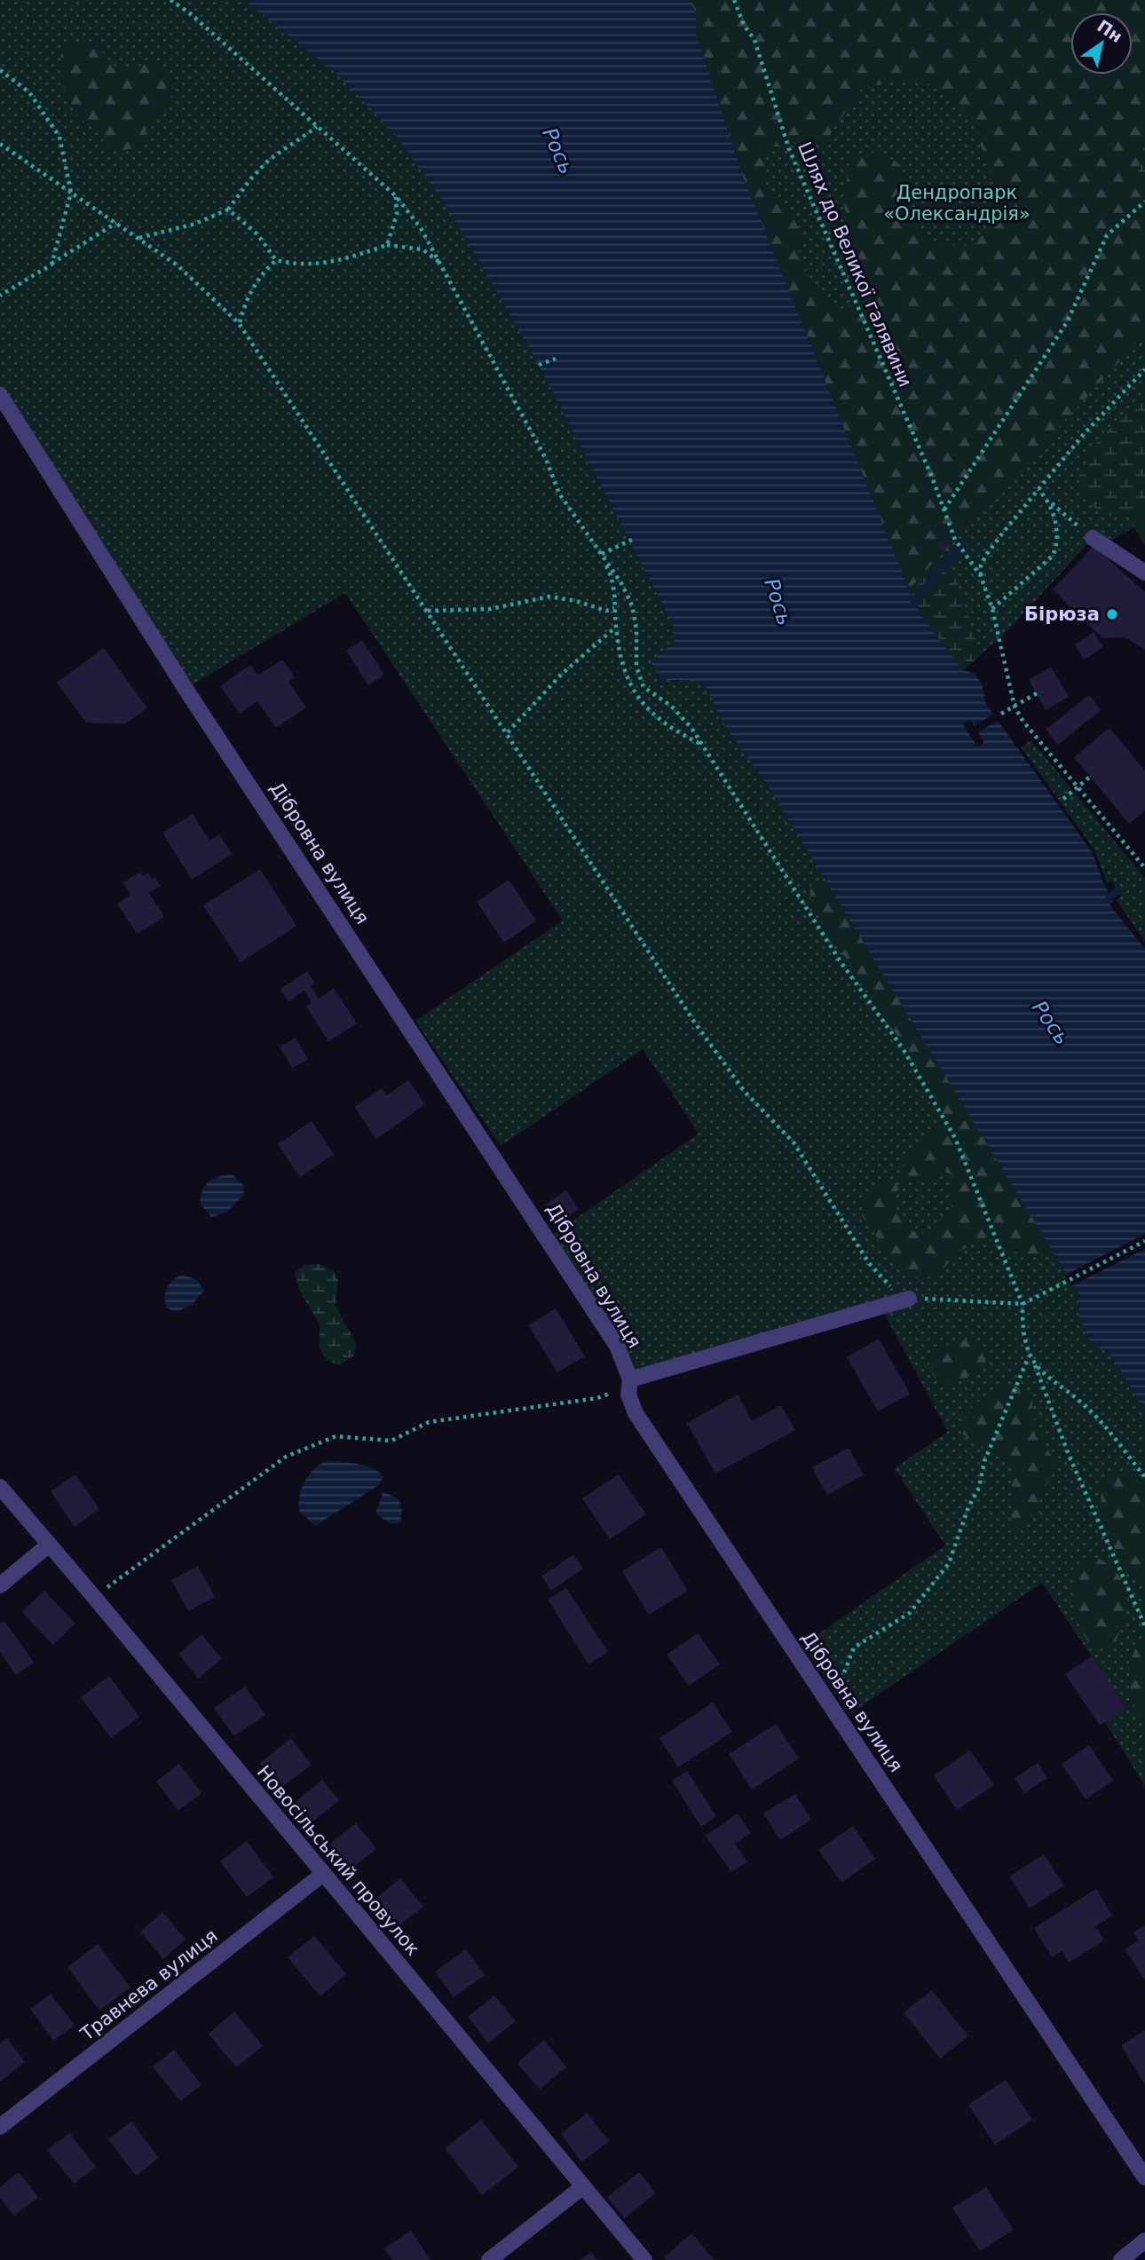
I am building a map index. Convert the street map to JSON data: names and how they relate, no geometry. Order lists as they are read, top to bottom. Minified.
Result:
{"streets":{"street":["Дібровна вулиця","Новосільський провулок","Травнева вулиця"],"path":["Шлях до Великої галявини"]},"crossings":[["Новосільський провулок","Травнева вулиця"]],"water":["Рось"],"parks":["Дендропарк «Олександрія»"],"places":["Бірюза"],"north":"top right"}
